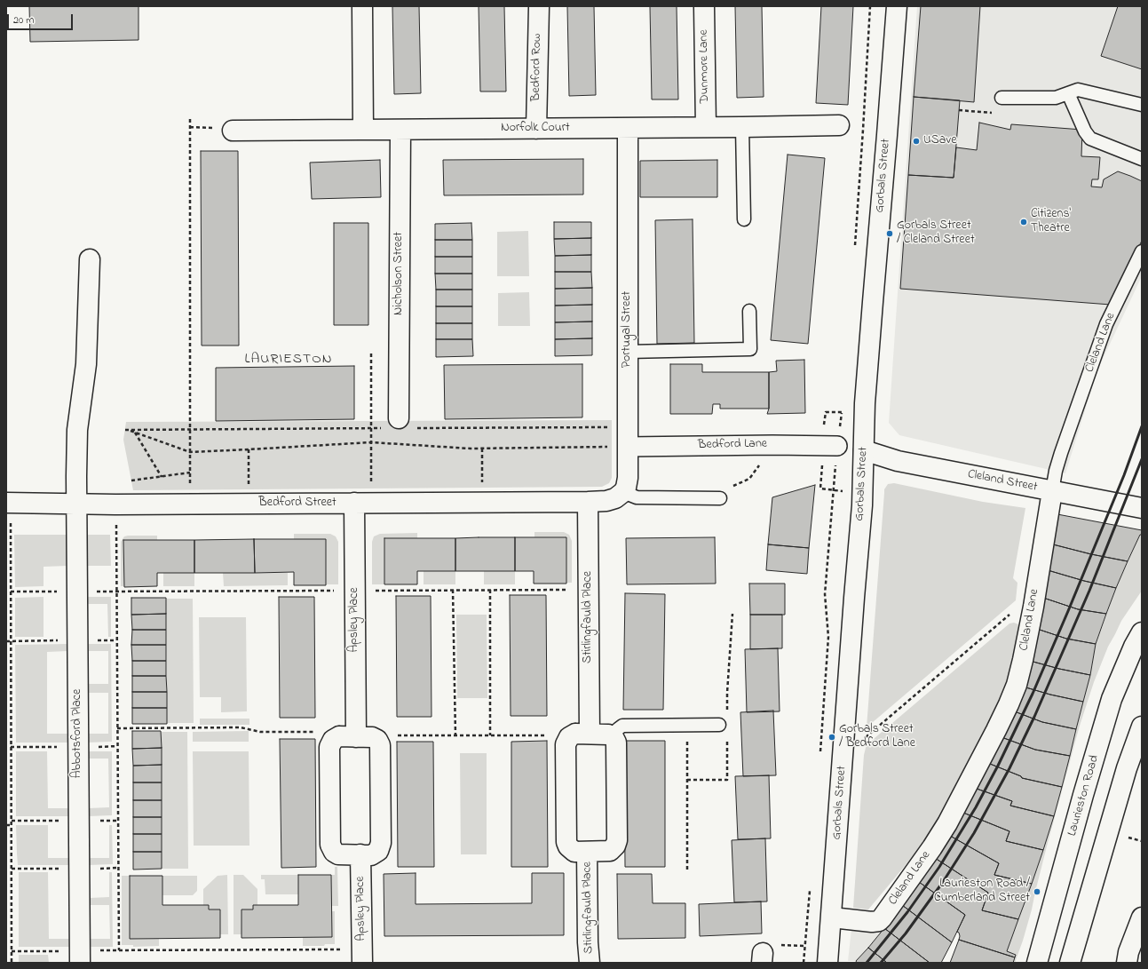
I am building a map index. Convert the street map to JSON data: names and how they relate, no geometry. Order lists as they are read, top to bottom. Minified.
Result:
{"streets":{"street":["Dunmore Lane","Bedford Row","Norfolk Court","Gorbals Street","Nicholson Street","Portugal Street","Cleland Lane","Bedford Lane","Cleland Street","Bedford Street","Stirlingfauld Place","Apsley Place","Abbotsford Place","Laurieston Road"]},"crossings":[["Dunmore Lane","Norfolk Court"],["Bedford Row","Norfolk Court"],["Norfolk Court","Nicholson Street"],["Norfolk Court","Portugal Street"],["Gorbals Street","Cleland Lane"],["Gorbals Street","Cleland Street"],["Portugal Street","Bedford Lane"],["Cleland Lane","Cleland Street"],["Bedford Street","Stirlingfauld Place"],["Bedford Street","Apsley Place"],["Bedford Street","Abbotsford Place"]],"districts":["LAURIESTON"],"places":["USave","Citizens' Theatre","Gorbals Street / Cleland Street","Gorbals Street / Bedford Lane","Laurieston Road / Cumberland Street"],"scale_bar":"20 m"}
